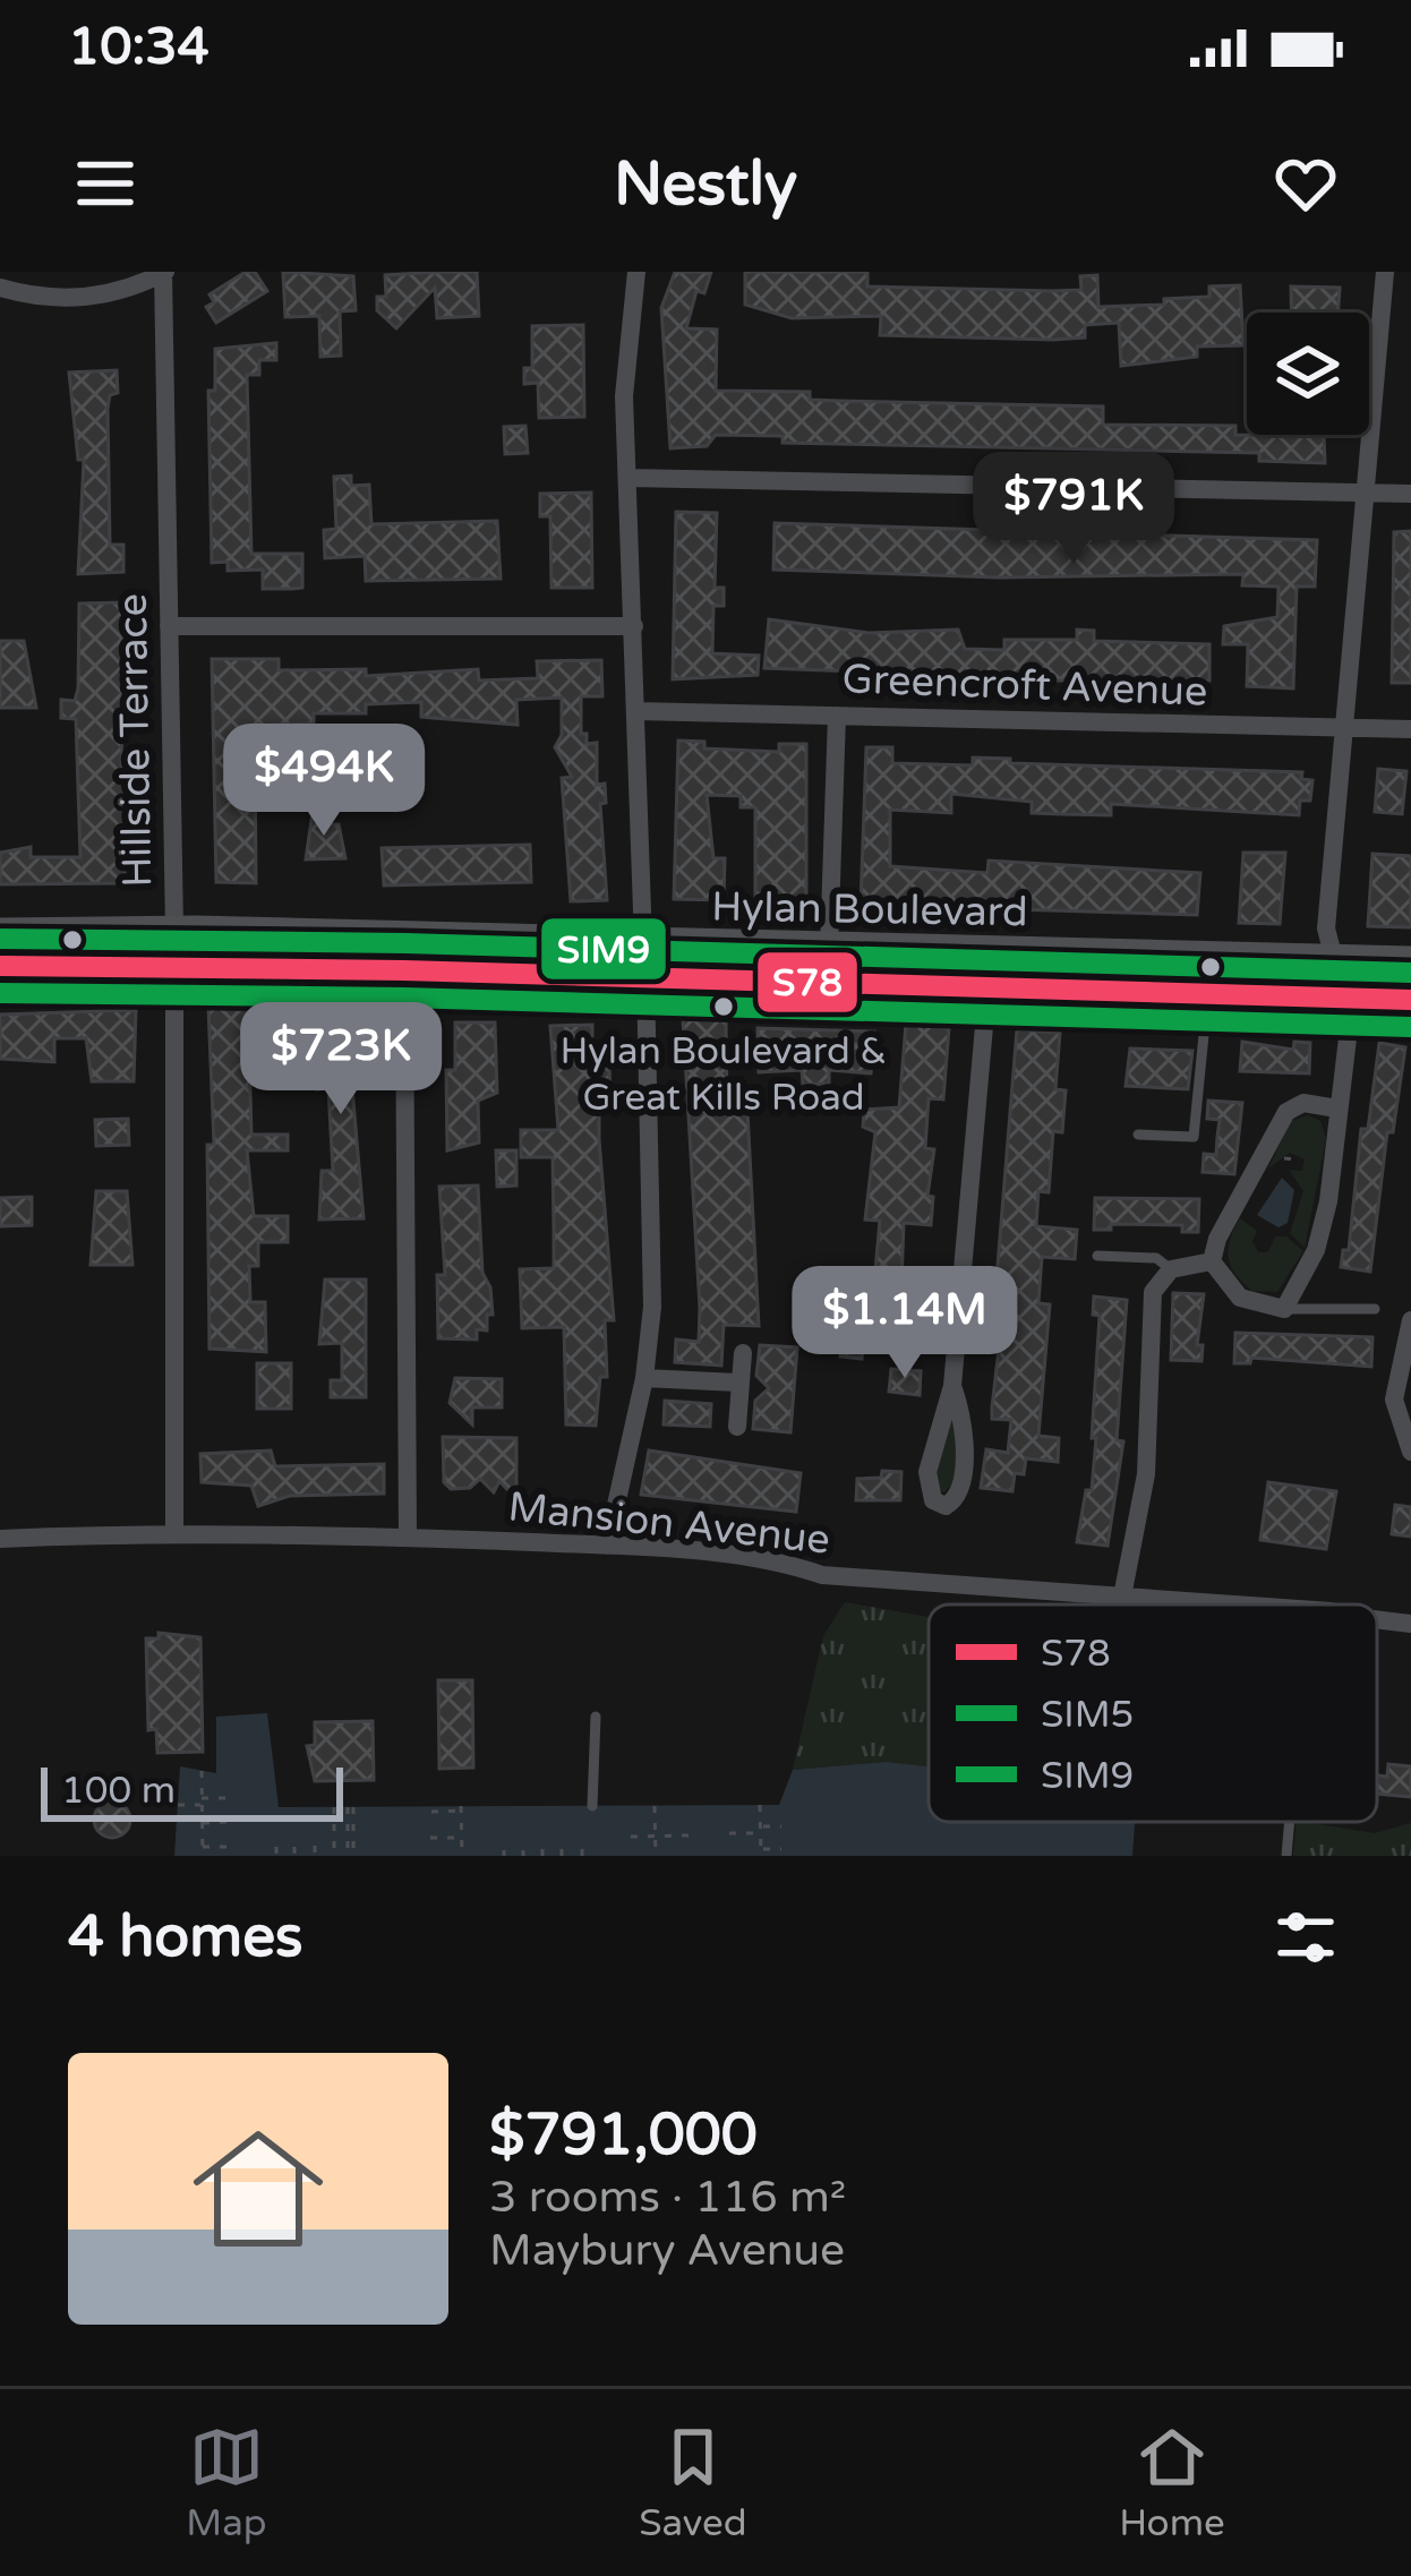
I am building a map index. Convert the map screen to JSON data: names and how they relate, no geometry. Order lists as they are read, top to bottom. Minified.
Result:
{"streets":{"main road":["Hylan Boulevard"],"street":["Greencroft Avenue","Hillside Terrace","Mansion Avenue"]},"crossings":[["Hillside Terrace","Hylan Boulevard"],["Hillside Terrace","Mansion Avenue"]],"places":["Hylan Boulevard & Great Kills Road"],"lines":["transit line SIM9","transit line S78","transit line SIM5"],"legend":["S78","SIM5","SIM9"],"scale_bar":"100 m","page":{"status":"10:34","header":"Nestly","price":["$791K","$494K","$723K","$1.14M"],"scale":"100 m","heading":"4 homes","list":[{"name":"$791,000","note":"3 rooms · 116 m² · Maybury Avenue"}],"tabs":["Map","Saved","Home"]}}
